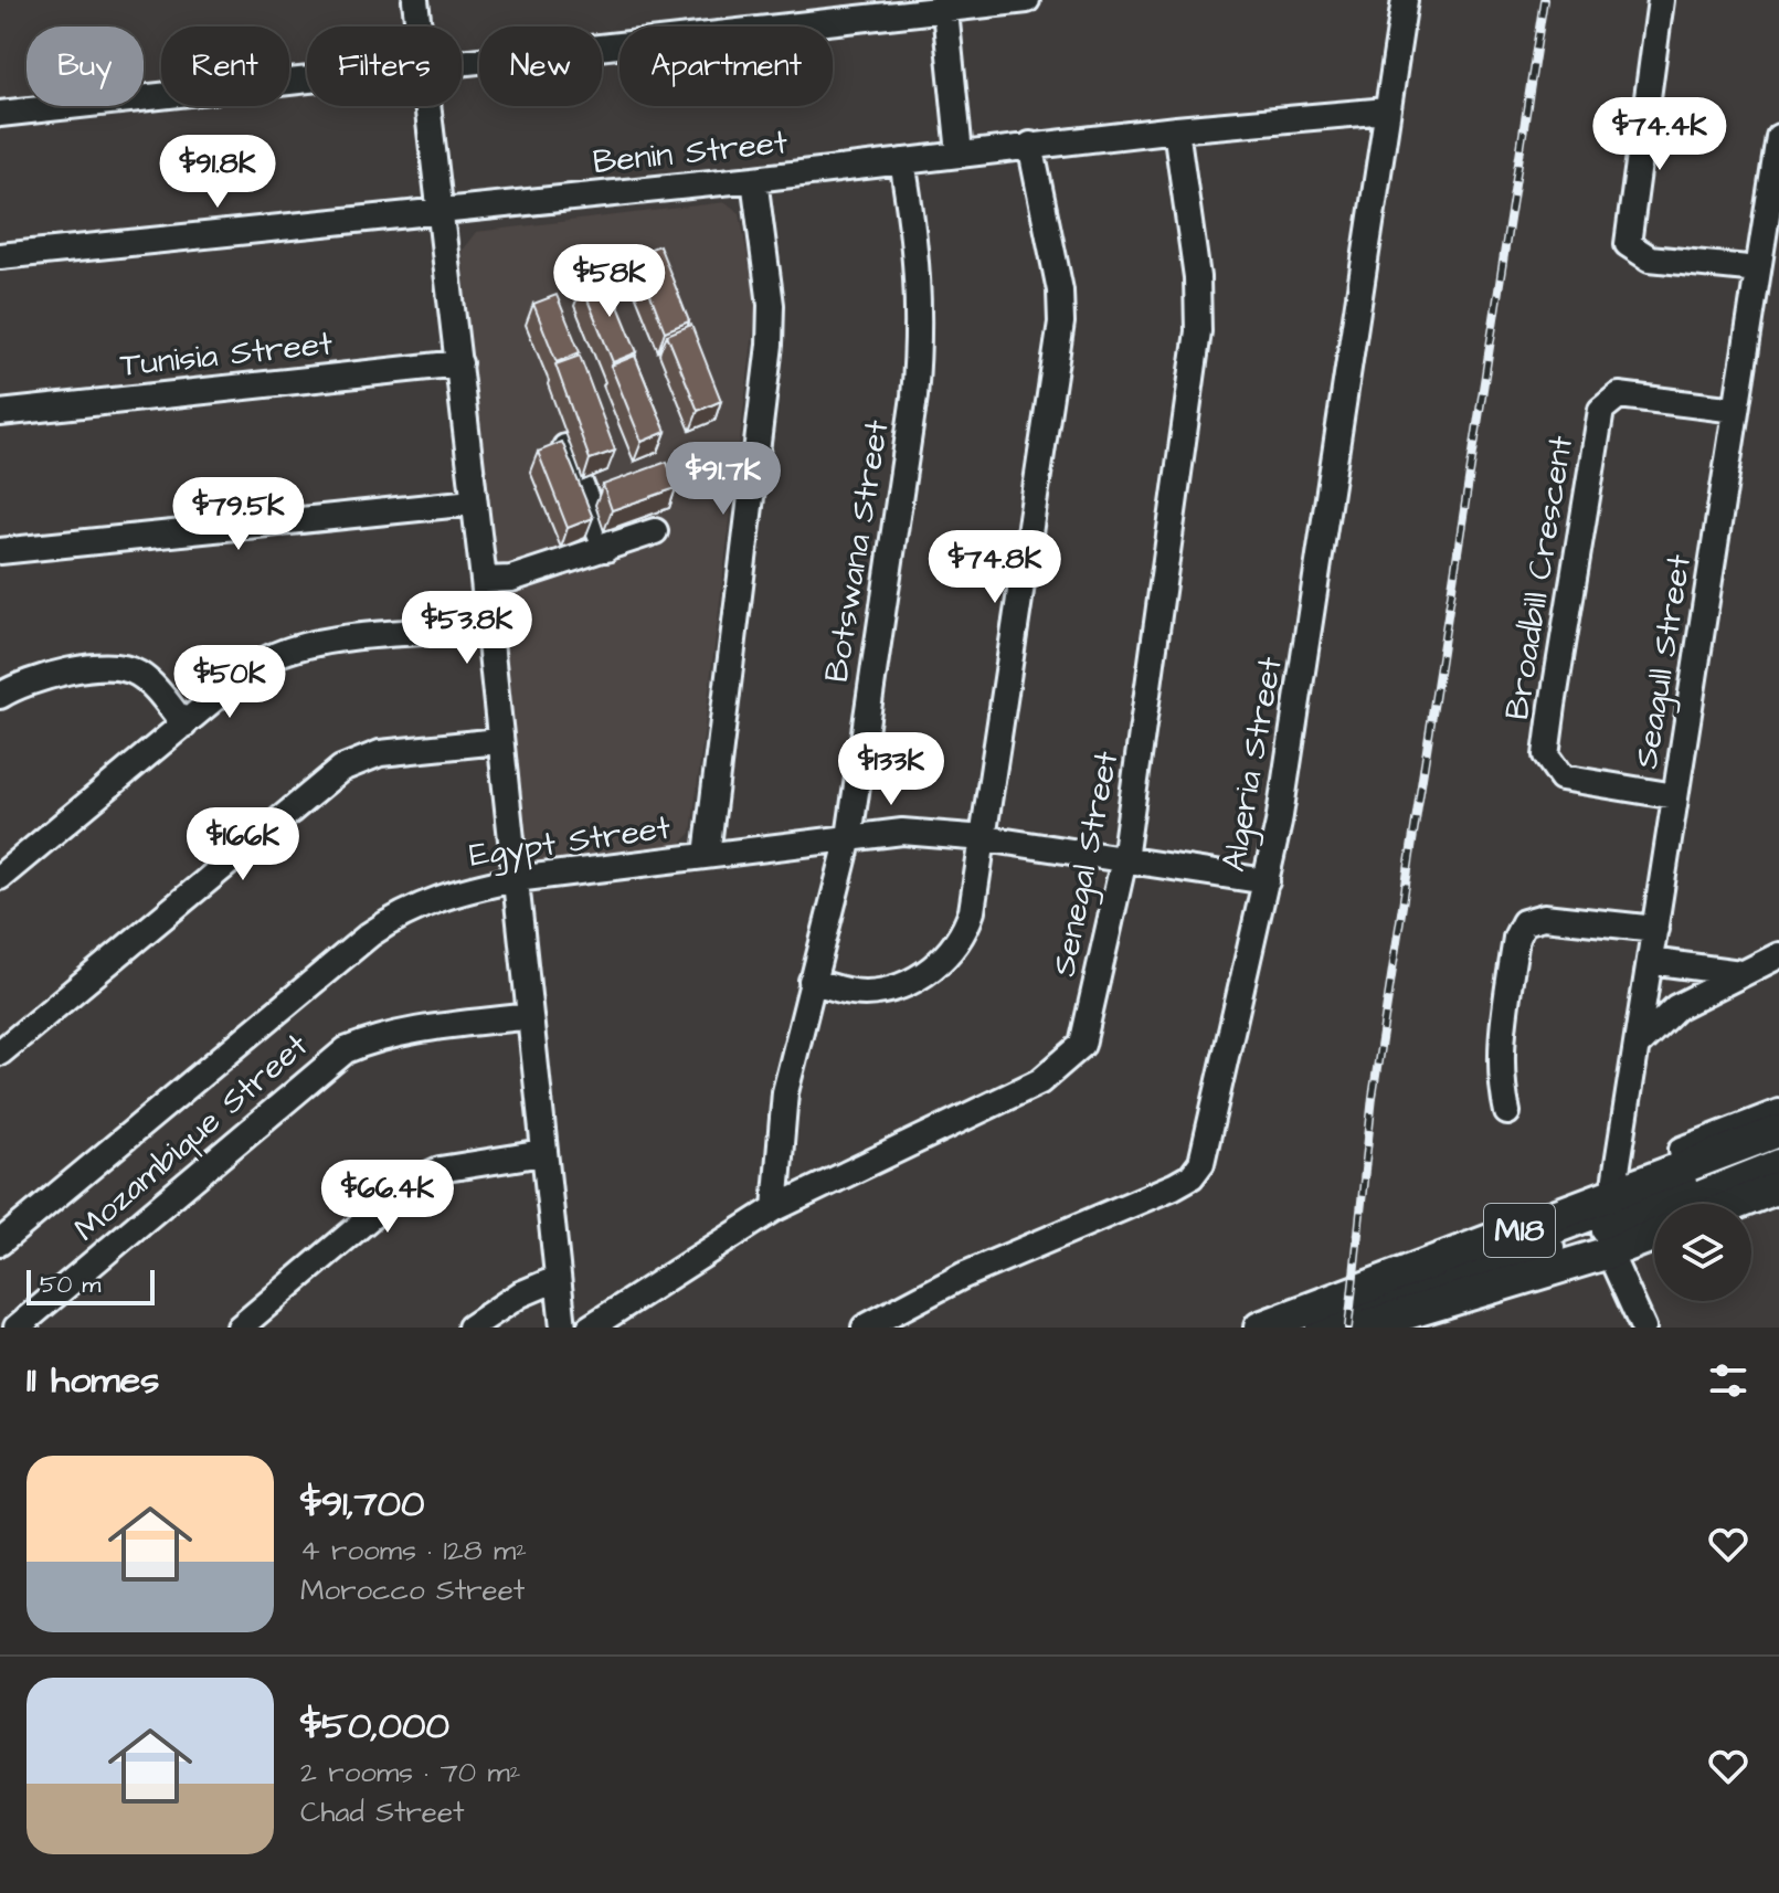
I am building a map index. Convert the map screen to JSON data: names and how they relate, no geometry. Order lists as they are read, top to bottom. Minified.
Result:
{"streets":{"main road":["M18"],"street":["Benin Street","Tunisia Street","Botswana Street","Broadbill Crescent","Seagull Street","Algeria Street","Egypt Street","Senegal Street","Mozambique Street"]},"crossings":[["Benin Street","Botswana Street"],["Benin Street","Algeria Street"],["Benin Street","Senegal Street"],["Botswana Street","Egypt Street"],["Botswana Street","Senegal Street"],["Broadbill Crescent","Seagull Street"],["Seagull Street","M18"],["Algeria Street","Egypt Street"],["Egypt Street","Senegal Street"]],"scale_bar":"50 m","page":{"chip":["Buy","Rent","Filters","New","Apartment"],"price":["$74.4K","$91.8K","$58K","$91.7K","$79.5K","$74.8K","$53.8K","$50K","$133K","$166K","$66.4K"],"scale":"50 m","heading":"11 homes","list":[{"name":"$91,700","note":"4 rooms · 128 m² · Morocco Street"},{"name":"$50,000","note":"2 rooms · 70 m² · Chad Street"}]}}
